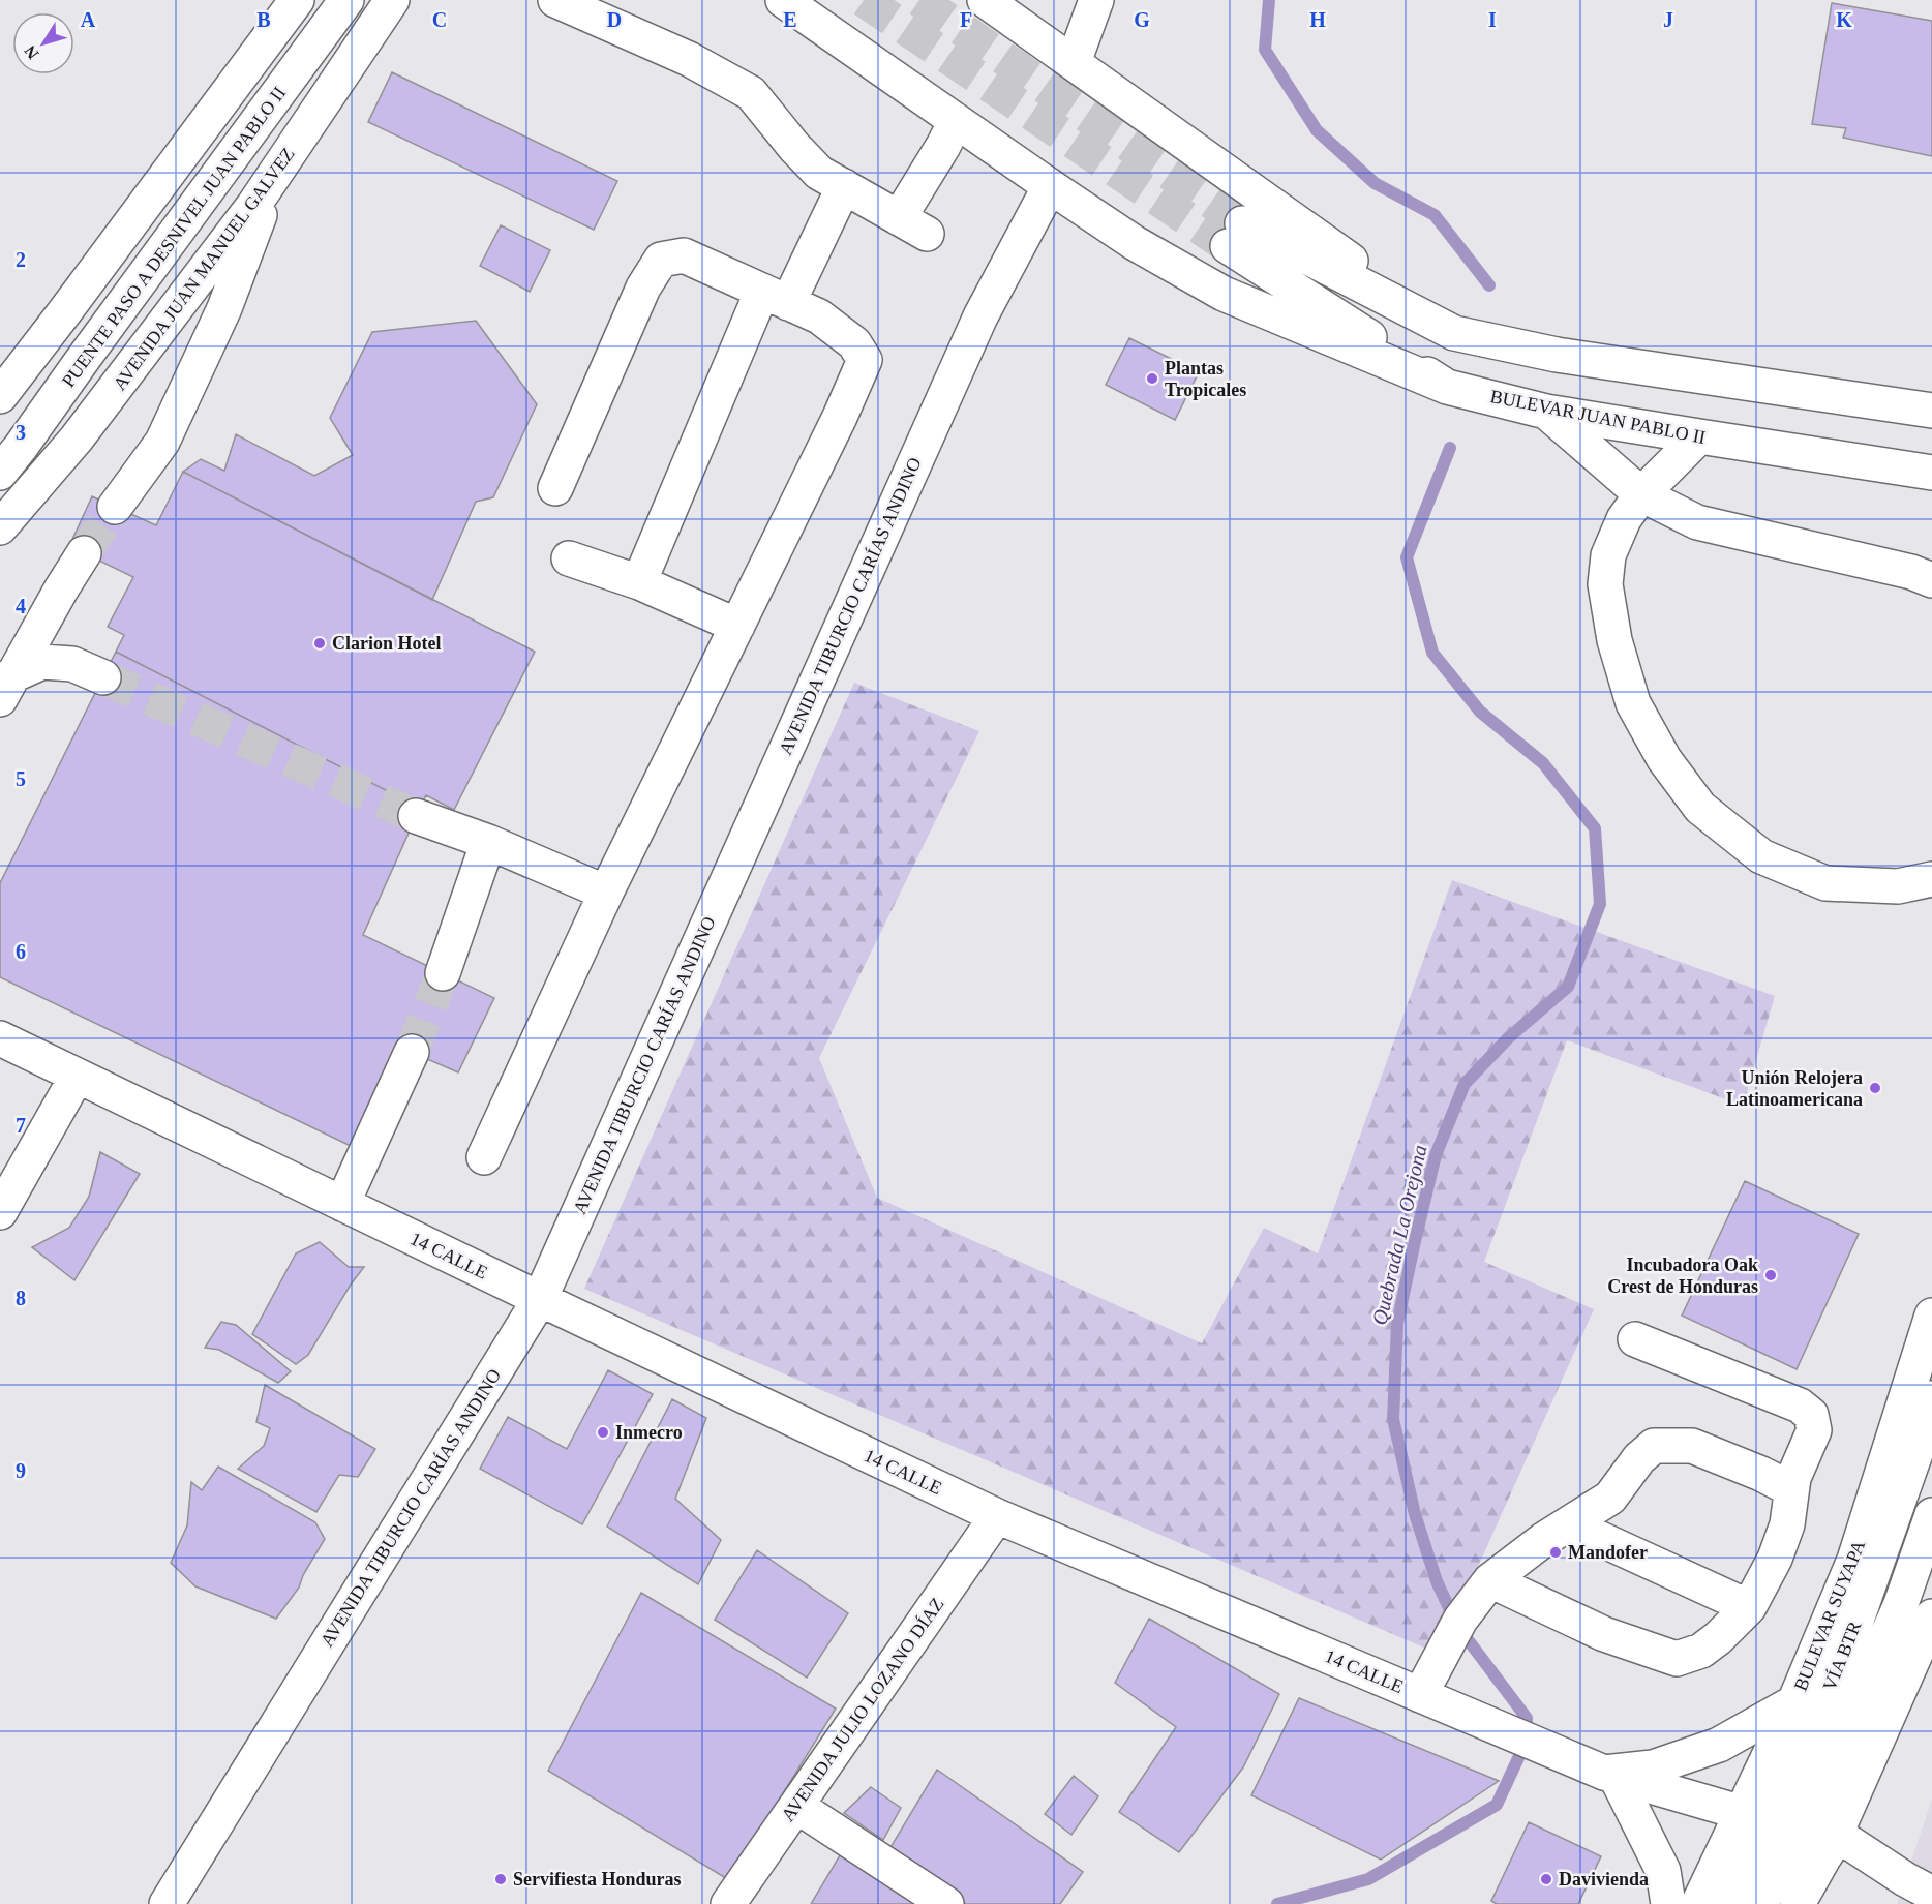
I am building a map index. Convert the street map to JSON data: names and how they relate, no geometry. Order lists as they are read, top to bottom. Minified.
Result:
{"streets":{"street":["PUENTE PASO A DESNIVEL JUAN PABLO II","AVENIDA JUAN MANUEL GALVEZ","BULEVAR JUAN PABLO II","AVENIDA TIBURCIO CARÍAS ANDINO","14 CALLE","BULEVAR SUYAPA","VÍA BTR","AVENIDA JULIO LOZANO DÍAZ"]},"crossings":[["AVENIDA TIBURCIO CARÍAS ANDINO","14 CALLE"],["14 CALLE","BULEVAR SUYAPA"],["14 CALLE","VÍA BTR"],["14 CALLE","AVENIDA JULIO LOZANO DÍAZ"],["BULEVAR SUYAPA","VÍA BTR"]],"water":["Quebrada La Orejona"],"places":["Plantas Tropicales","Clarion Hotel","Unión Relojera Latinoamericana","Incubadora Oak Crest de Honduras","Inmecro","Mandofer","Servifiesta Honduras","Davivienda"],"north":"bottom left","grid":{"columns":["A","B","C","D","E","F","G","H","I","J","K"],"rows":["2","3","4","5","6","7","8","9"]}}
